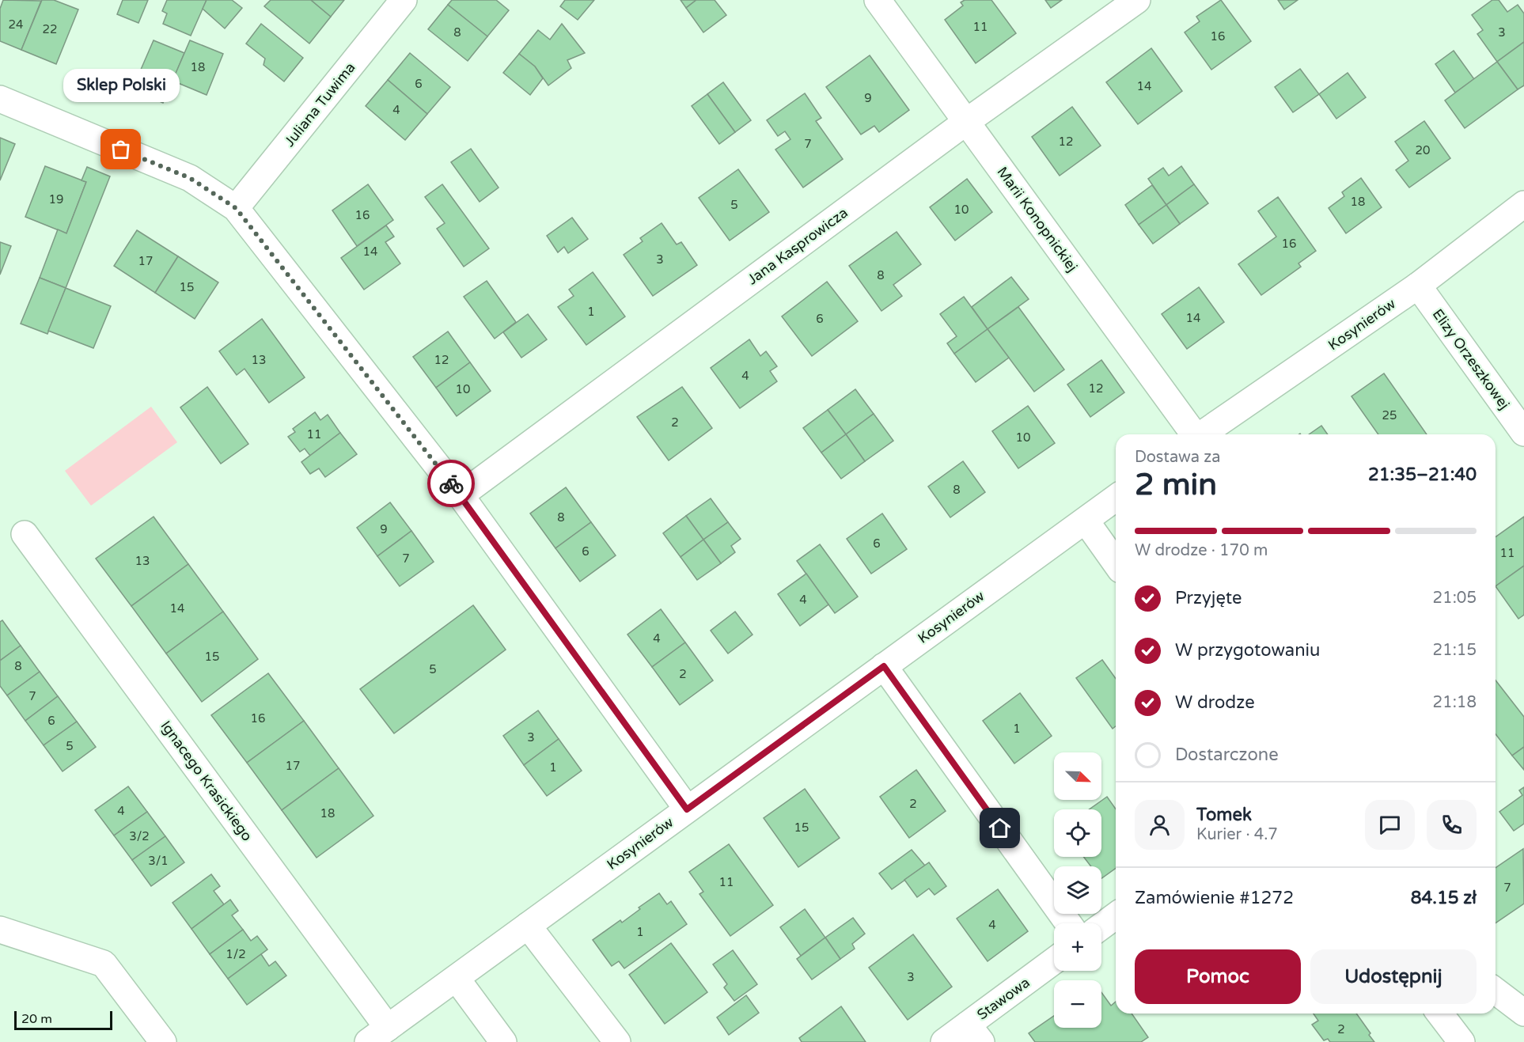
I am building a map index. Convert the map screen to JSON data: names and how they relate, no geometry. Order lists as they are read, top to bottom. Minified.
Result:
{"streets":{"street":["Juliana Tuwima","Marii Konopnickiej","Jana Kasprowicza","Kosynierów","Elizy Orzeszkowej","Ignacego Krasickiego","Stawowa"]},"crossings":[["Marii Konopnickiej","Jana Kasprowicza"],["Kosynierów","Elizy Orzeszkowej"],["Kosynierów","Ignacego Krasickiego"]],"places":["Sklep Polski"],"house_numbers":["24","11","22","8","3","16","18","6","14","9","4","12","7","20","19","18","5","10","16","16","14","3","17","8","15","1","14","6","13","12","4","12","10","25","2","11","10","8","8","9","6","6","11","7","13","4","14","4","15","8","5","2","7","16","6","1","3","5","17","1","2","4","18","15","3/2","3/1","11","7","4","1","1/2","3","2"],"scale_bar":"20 m","north":"bottom right","page":{"bubble":"Sklep Polski","heading":["2 min","Dostawa za","21:35–21:40"],"panel":["Tomek","Kurier · 4.7","Zamówienie #1272","84.15 zł"],"bar":"W drodze · 170 m","list":[["Przyjęte","21:05"],["W przygotowaniu","21:15"],["W drodze","21:18"],"Dostarczone"],"map_buttons":["+","−"],"buttons":["Pomoc","Udostępnij"],"scale":"20 m"}}
